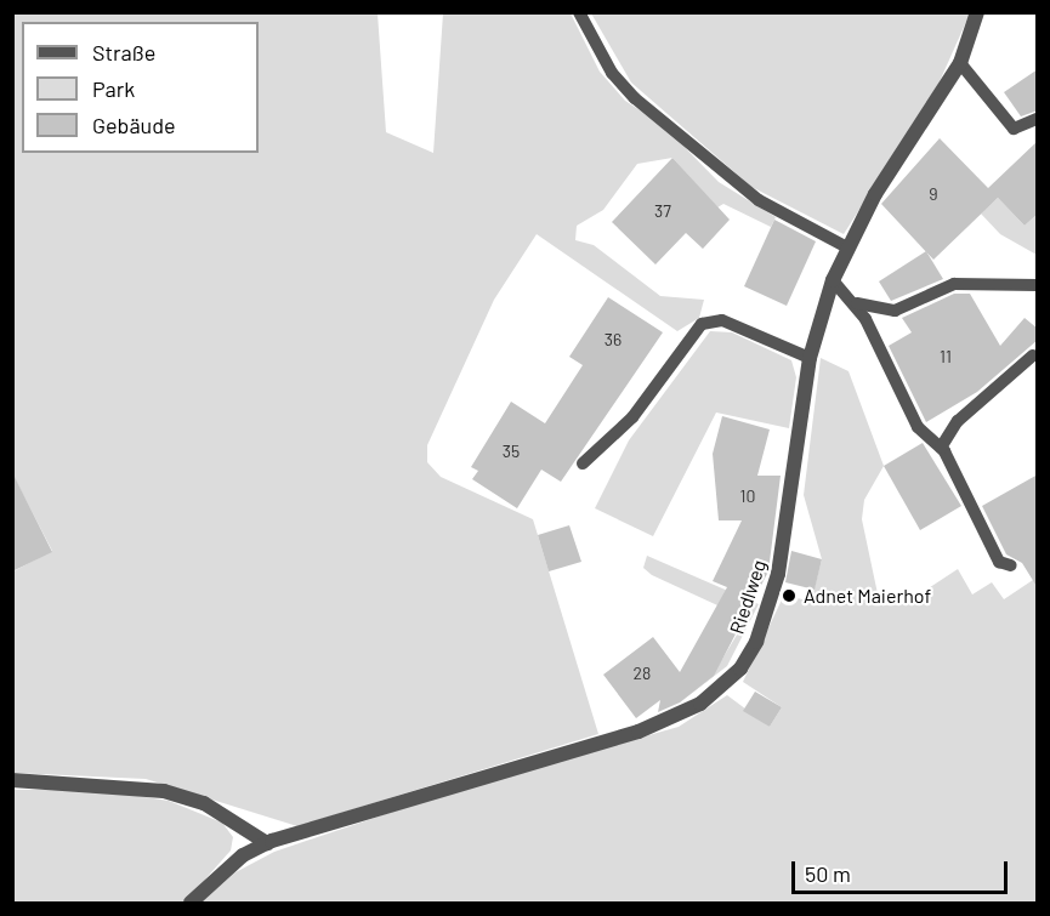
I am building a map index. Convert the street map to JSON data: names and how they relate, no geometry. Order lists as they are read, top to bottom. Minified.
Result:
{"streets":{"street":["Riedlweg"]},"places":["Adnet Maierhof"],"house_numbers":["9","37","36","11","35","10","28"],"legend":["Straße","Park","Gebäude"],"scale_bar":"50 m"}
